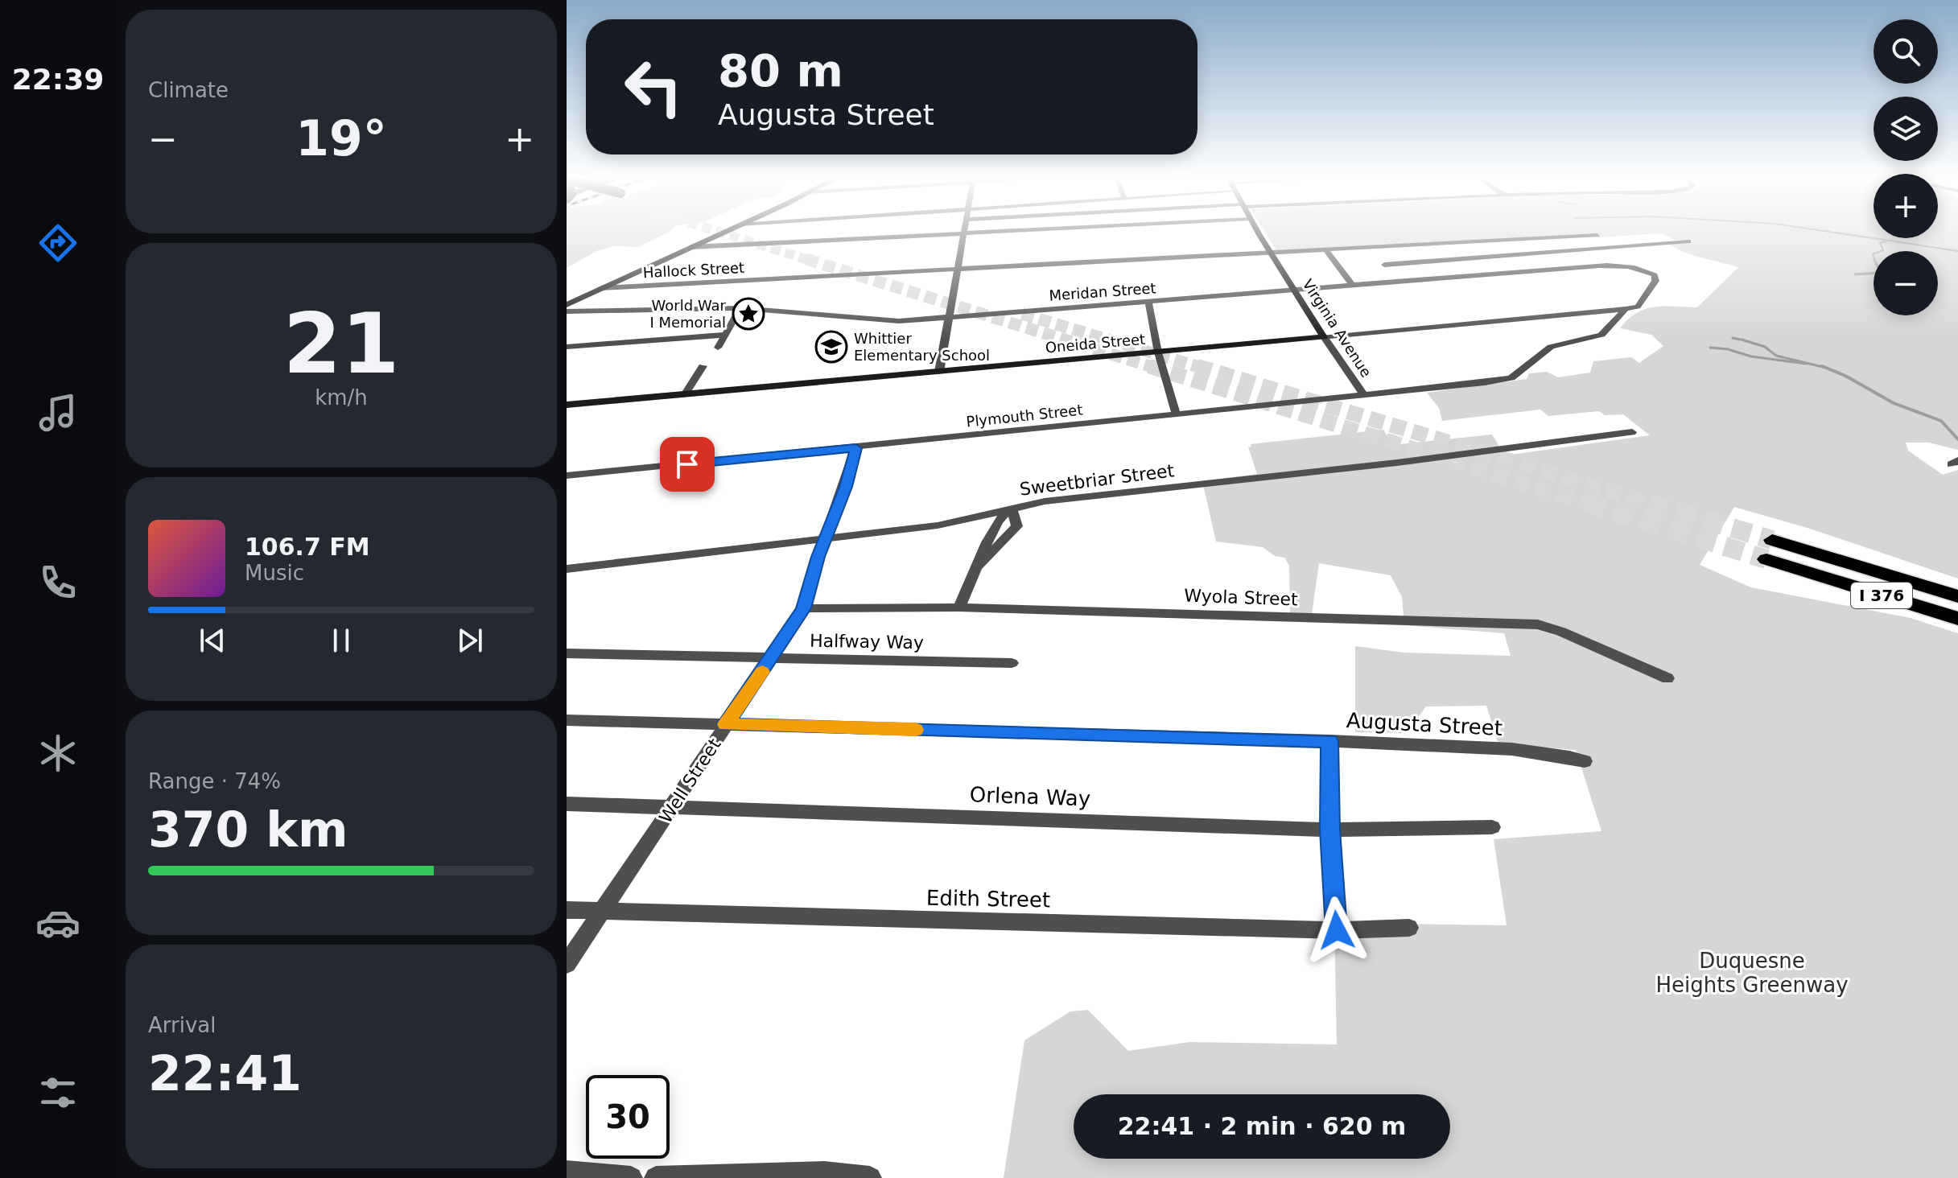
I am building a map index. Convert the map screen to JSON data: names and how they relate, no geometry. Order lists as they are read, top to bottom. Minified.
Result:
{"streets":{"highway":["I 376"],"street":["Hallock Street","Meridan Street","Virginia Avenue","Oneida Street","Plymouth Street","Sweetbriar Street","Wyola Street","Halfway Way","Augusta Street","Well Street","Orlena Way","Edith Street"]},"crossings":[["Hallock Street","Virginia Avenue"],["Meridan Street","Virginia Avenue"],["Meridan Street","Plymouth Street"],["Virginia Avenue","Oneida Street"],["Virginia Avenue","Plymouth Street"],["Oneida Street","Plymouth Street"],["Plymouth Street","Well Street"],["Sweetbriar Street","Well Street"],["Wyola Street","Well Street"],["Halfway Way","Well Street"],["Augusta Street","Well Street"],["Well Street","Orlena Way"],["Well Street","Edith Street"]],"parks":["Duquesne Heights Greenway"],"places":{"place":["World War I Memorial"],"school or university":["Whittier Elementary School"]},"page":{"tabs":"22:39","tile":["Climate",["21","km/h"],["Range · 74%","370 km"],["Arrival","22:41"]],"map_buttons":["+","−"],"turn":["80 m","Augusta Street"],"heat":["−","19°","+"],"song":["106.7 FM","Music"],"limit":"30","trip":"22:41 · 2 min · 620 m"}}
